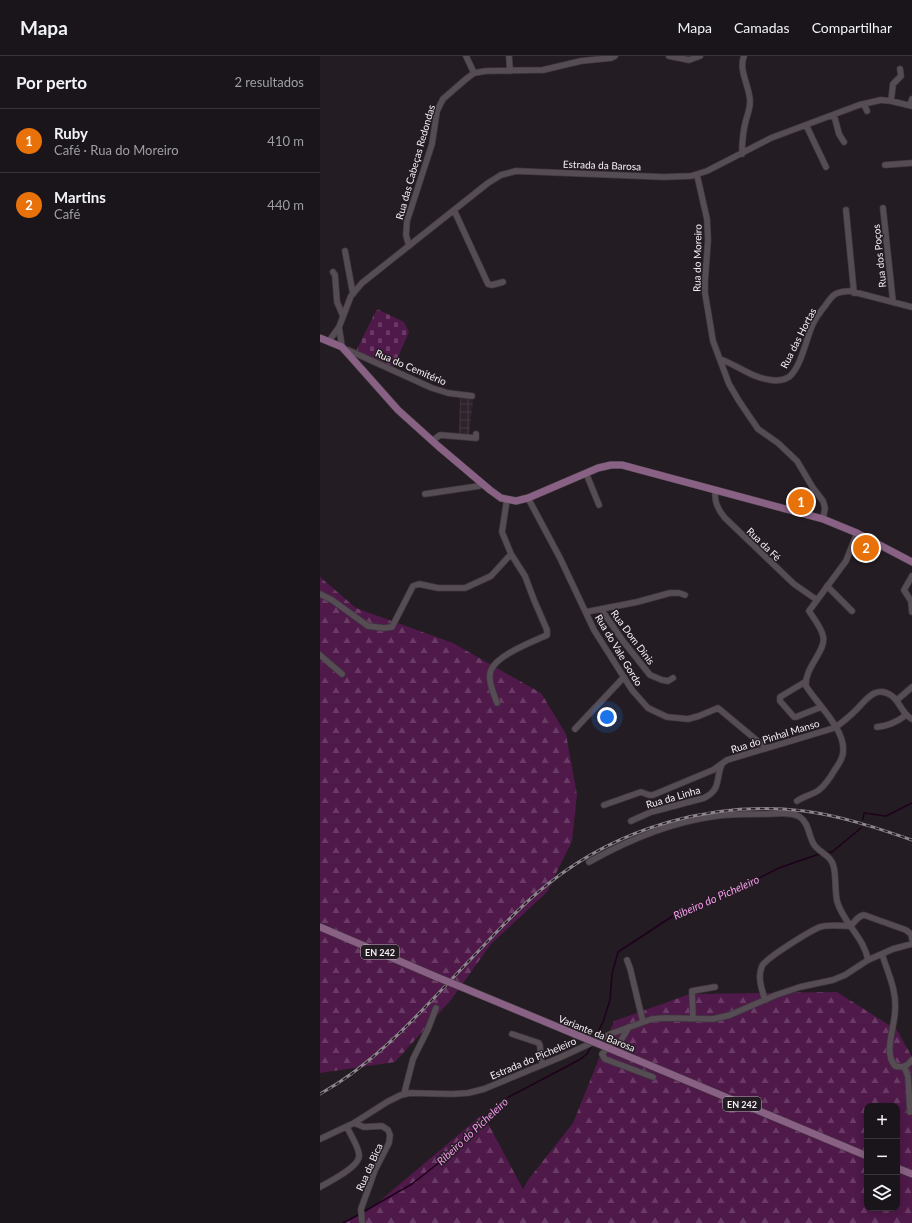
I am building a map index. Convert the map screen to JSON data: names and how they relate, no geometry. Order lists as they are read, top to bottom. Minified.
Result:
{"streets":{"main road":["EN 242","Variante da Barosa"],"street":["Rua das Cabeças Redondas","Estrada da Barosa","Rua dos Poços","Rua do Moreiro","Rua das Hortas","Rua do Cemitério","Rua da Fé","Rua Dom Dinis","Rua do Vale Gordo","Rua do Pinhal Manso","Rua da Linha","Estrada do Picheleiro","Rua da Bica"]},"crossings":[["Rua das Cabeças Redondas","Estrada da Barosa"],["Estrada da Barosa","Rua do Moreiro"],["Estrada da Barosa","Rua do Cemitério"],["Rua dos Poços","Rua das Hortas"],["Rua do Moreiro","Rua das Hortas"],["Rua do Vale Gordo","Rua do Pinhal Manso"],["Rua do Pinhal Manso","Rua da Linha"],["Estrada do Picheleiro","Rua da Bica"]],"water":["Ribeiro do Picheleiro"],"page":{"header":"Mapa","nav":["Mapa","Camadas","Compartilhar"],"heading":["Por perto","2 resultados"],"list":[{"mark":"1","name":"Ruby","note":"Café · Rua do Moreiro","value":"410 m"},{"mark":"2","name":"Martins","note":"Café","value":"440 m"}],"pins":["1","2"],"map_buttons":["+","−"]}}
